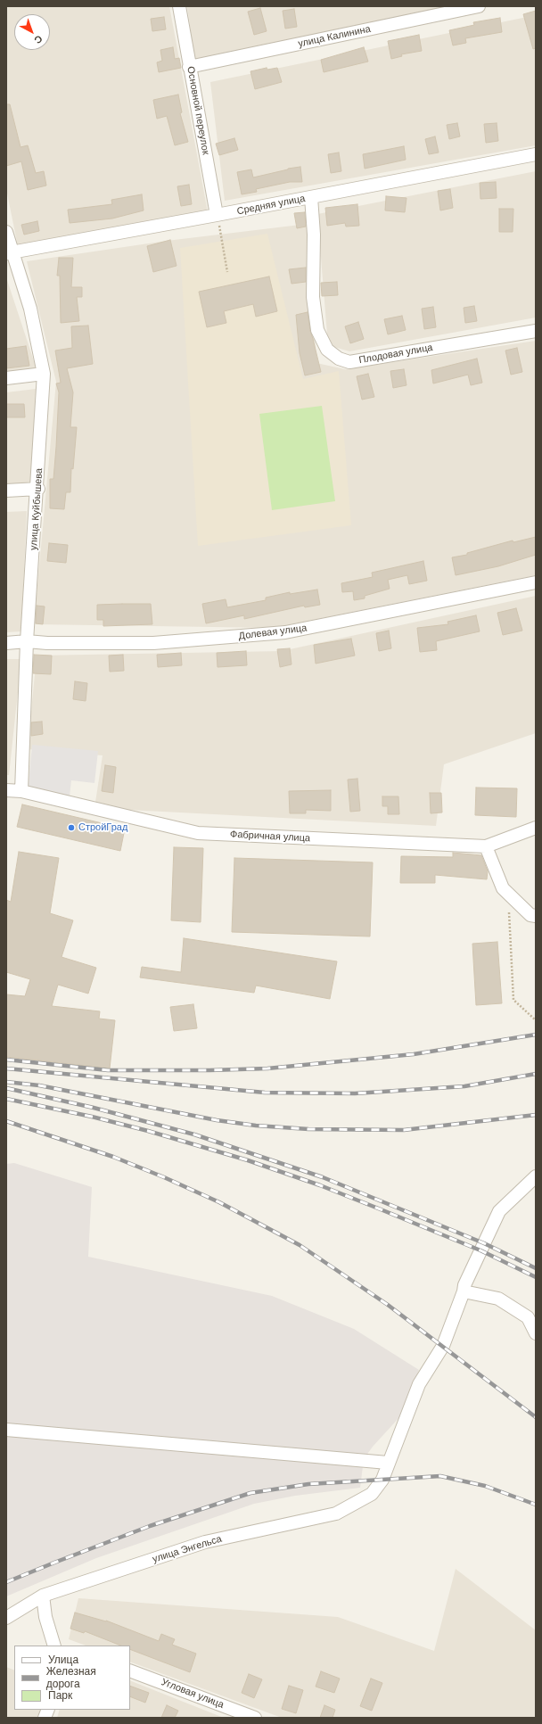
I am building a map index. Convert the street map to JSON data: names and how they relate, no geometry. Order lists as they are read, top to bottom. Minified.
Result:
{"streets":{"street":["улица Калинина","Основной переулок","Средняя улица","Плодовая улица","улица Куйбышева","Долевая улица","Фабричная улица","улица Энгельса","Угловая улица"]},"crossings":[["улица Калинина","Основной переулок"],["Основной переулок","Средняя улица"],["Средняя улица","Плодовая улица"],["Средняя улица","улица Куйбышева"],["улица Куйбышева","Долевая улица"],["улица Куйбышева","Фабричная улица"]],"places":["СтройГрад"],"legend":["Улица","Железная дорога","Парк"],"north":"bottom right"}
